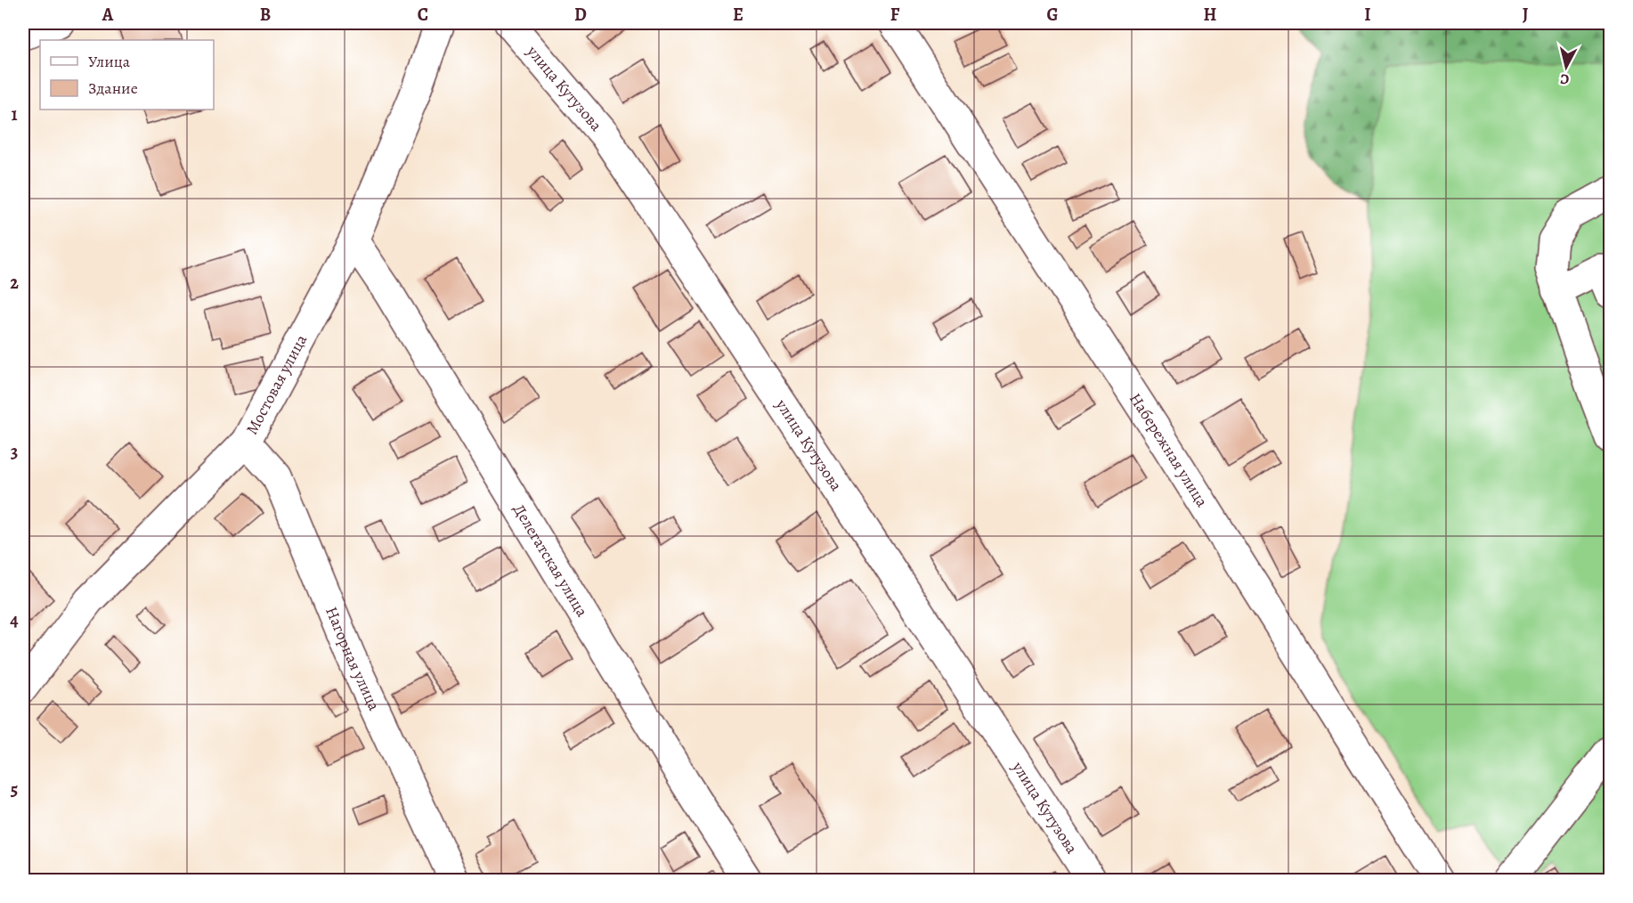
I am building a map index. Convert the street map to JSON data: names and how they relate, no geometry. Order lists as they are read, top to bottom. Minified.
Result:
{"streets":{"street":["улица Кутузова","Мостовая улица","Набережная улица","Делегатская улица","Нагорная улица"]},"crossings":[["Мостовая улица","Делегатская улица"],["Мостовая улица","Нагорная улица"]],"legend":["Улица","Здание"],"north":"bottom","grid":{"columns":["A","B","C","D","E","F","G","H","I","J"],"rows":["1","2","3","4","5"]}}
